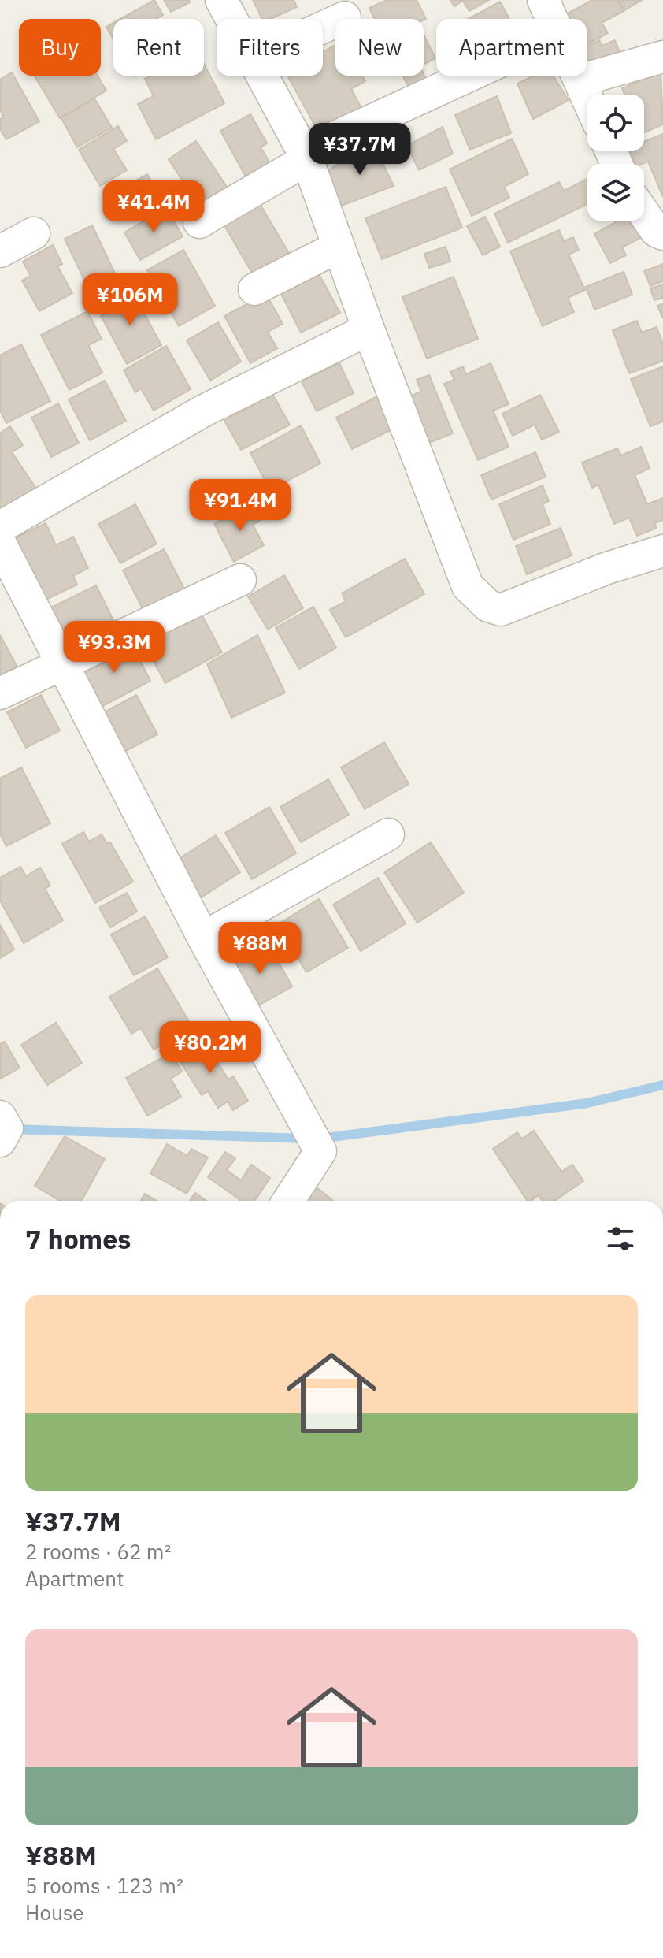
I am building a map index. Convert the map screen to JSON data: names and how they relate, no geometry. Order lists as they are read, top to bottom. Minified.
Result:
{"page":{"chip":["Buy","Rent","Filters","New","Apartment"],"price":["¥37.7M","¥41.4M","¥106M","¥91.4M","¥93.3M","¥88M","¥80.2M"],"heading":"7 homes","list":[{"name":"¥37.7M","note":"2 rooms · 62 m² · Apartment"},{"name":"¥88M","note":"5 rooms · 123 m² · House"}]}}
